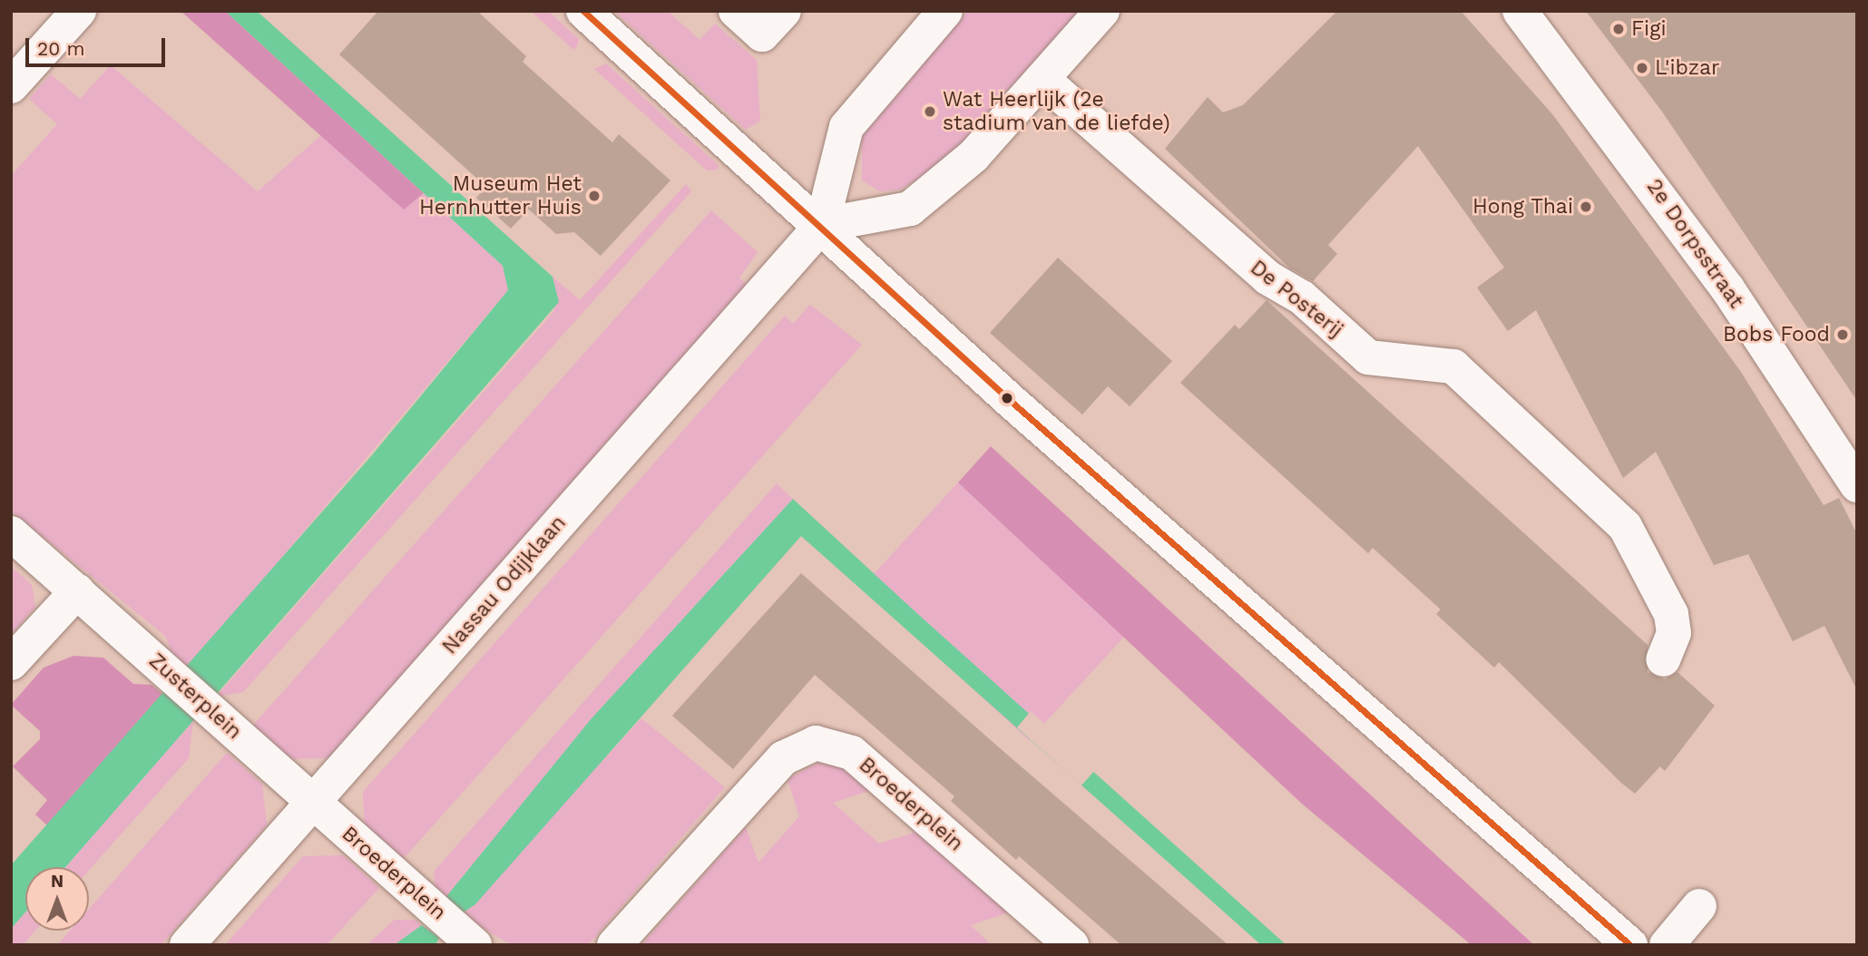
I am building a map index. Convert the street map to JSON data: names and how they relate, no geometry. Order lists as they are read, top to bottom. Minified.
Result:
{"streets":{"street":["2e Dorpsstraat","De Posterij","Nassau Odijklaan","Zusterplein","Broederplein"]},"crossings":[["Nassau Odijklaan","Zusterplein"],["Nassau Odijklaan","Broederplein"],["Zusterplein","Broederplein"]],"places":["Figi","L'ibzar","Wat Heerlijk (2e stadium van de liefde)","Museum Het Hernhutter Huis","Hong Thai","Bobs Food"],"scale_bar":"20 m","north":"top"}
